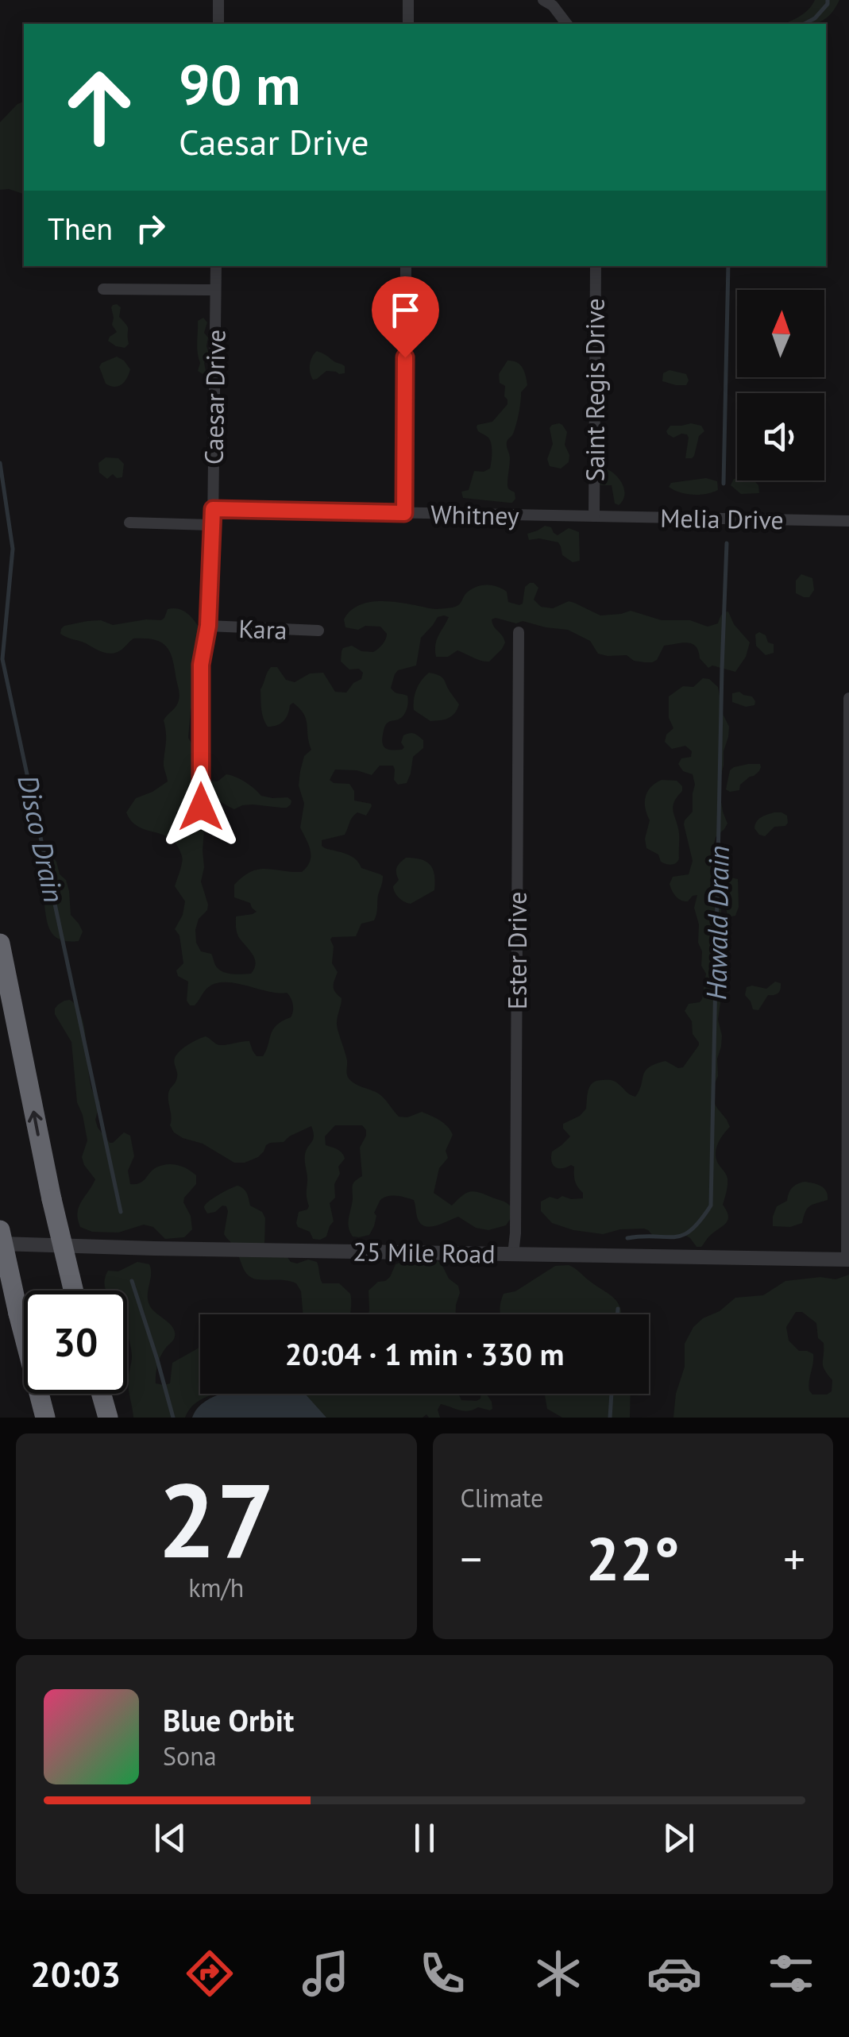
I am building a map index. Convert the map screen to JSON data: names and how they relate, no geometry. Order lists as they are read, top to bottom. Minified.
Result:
{"streets":{"street":["Saint Regis Drive","Caesar Drive","Whitney","Melia Drive","Kara","Ester Drive","25 Mile Road"]},"crossings":[["Saint Regis Drive","Whitney"],["Saint Regis Drive","Melia Drive"],["Caesar Drive","Whitney"],["Caesar Drive","Kara"],["Whitney","Melia Drive"],["Ester Drive","25 Mile Road"]],"water":["Disco Drain","Hawald Drain"],"north":"top","page":{"turn":["90 m","Caesar Drive"],"then":"Then","limit":"30","trip":"20:04 · 1 min · 330 m","tile":[["27","km/h"],"Climate"],"heat":["−","22°","+"],"song":["Blue Orbit","Sona"],"tabs":"20:03"}}
